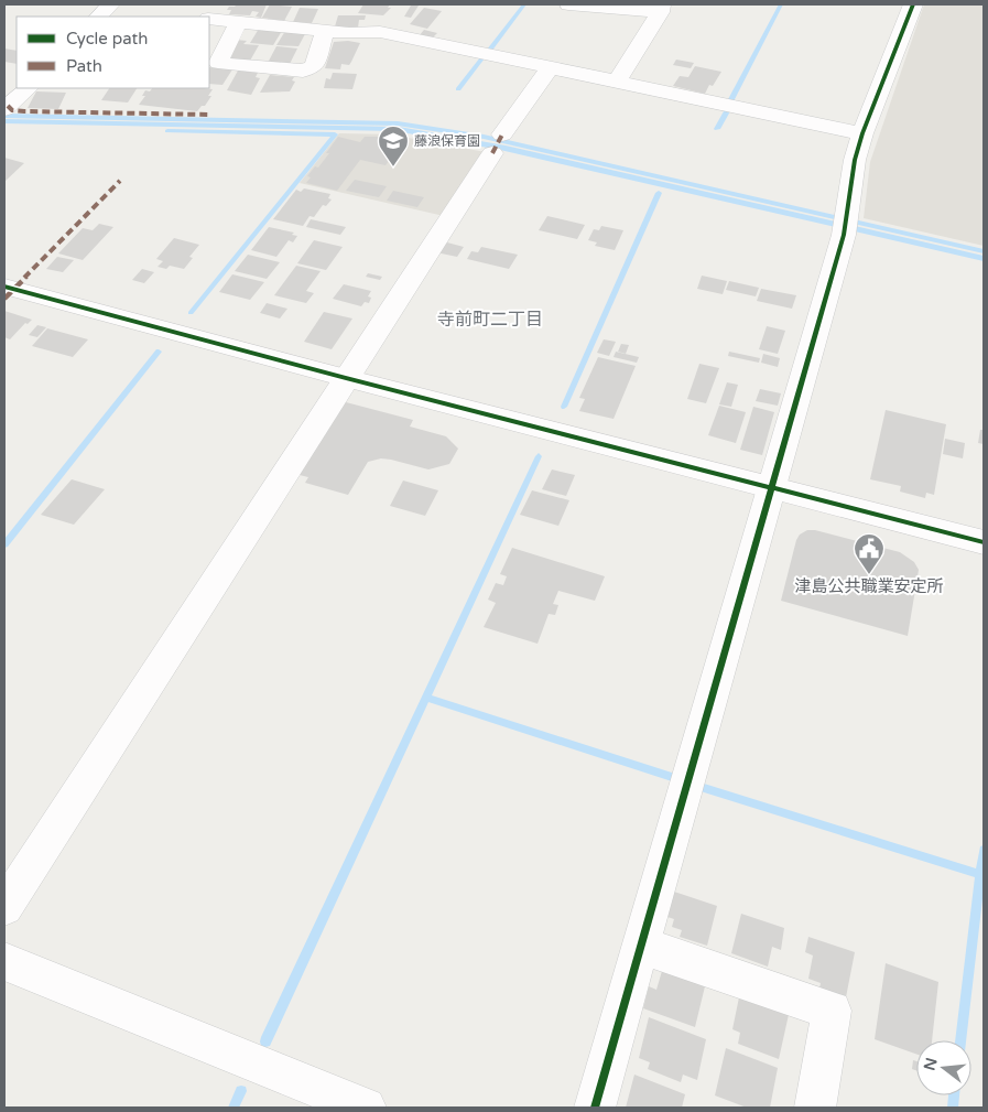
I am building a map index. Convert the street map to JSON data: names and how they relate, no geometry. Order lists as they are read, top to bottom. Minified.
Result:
{"districts":["寺前町二丁目"],"places":{"school or university":["藤浪保育園"],"public building":["津島公共職業安定所"]},"legend":["Cycle path","Path"],"north":"left"}
